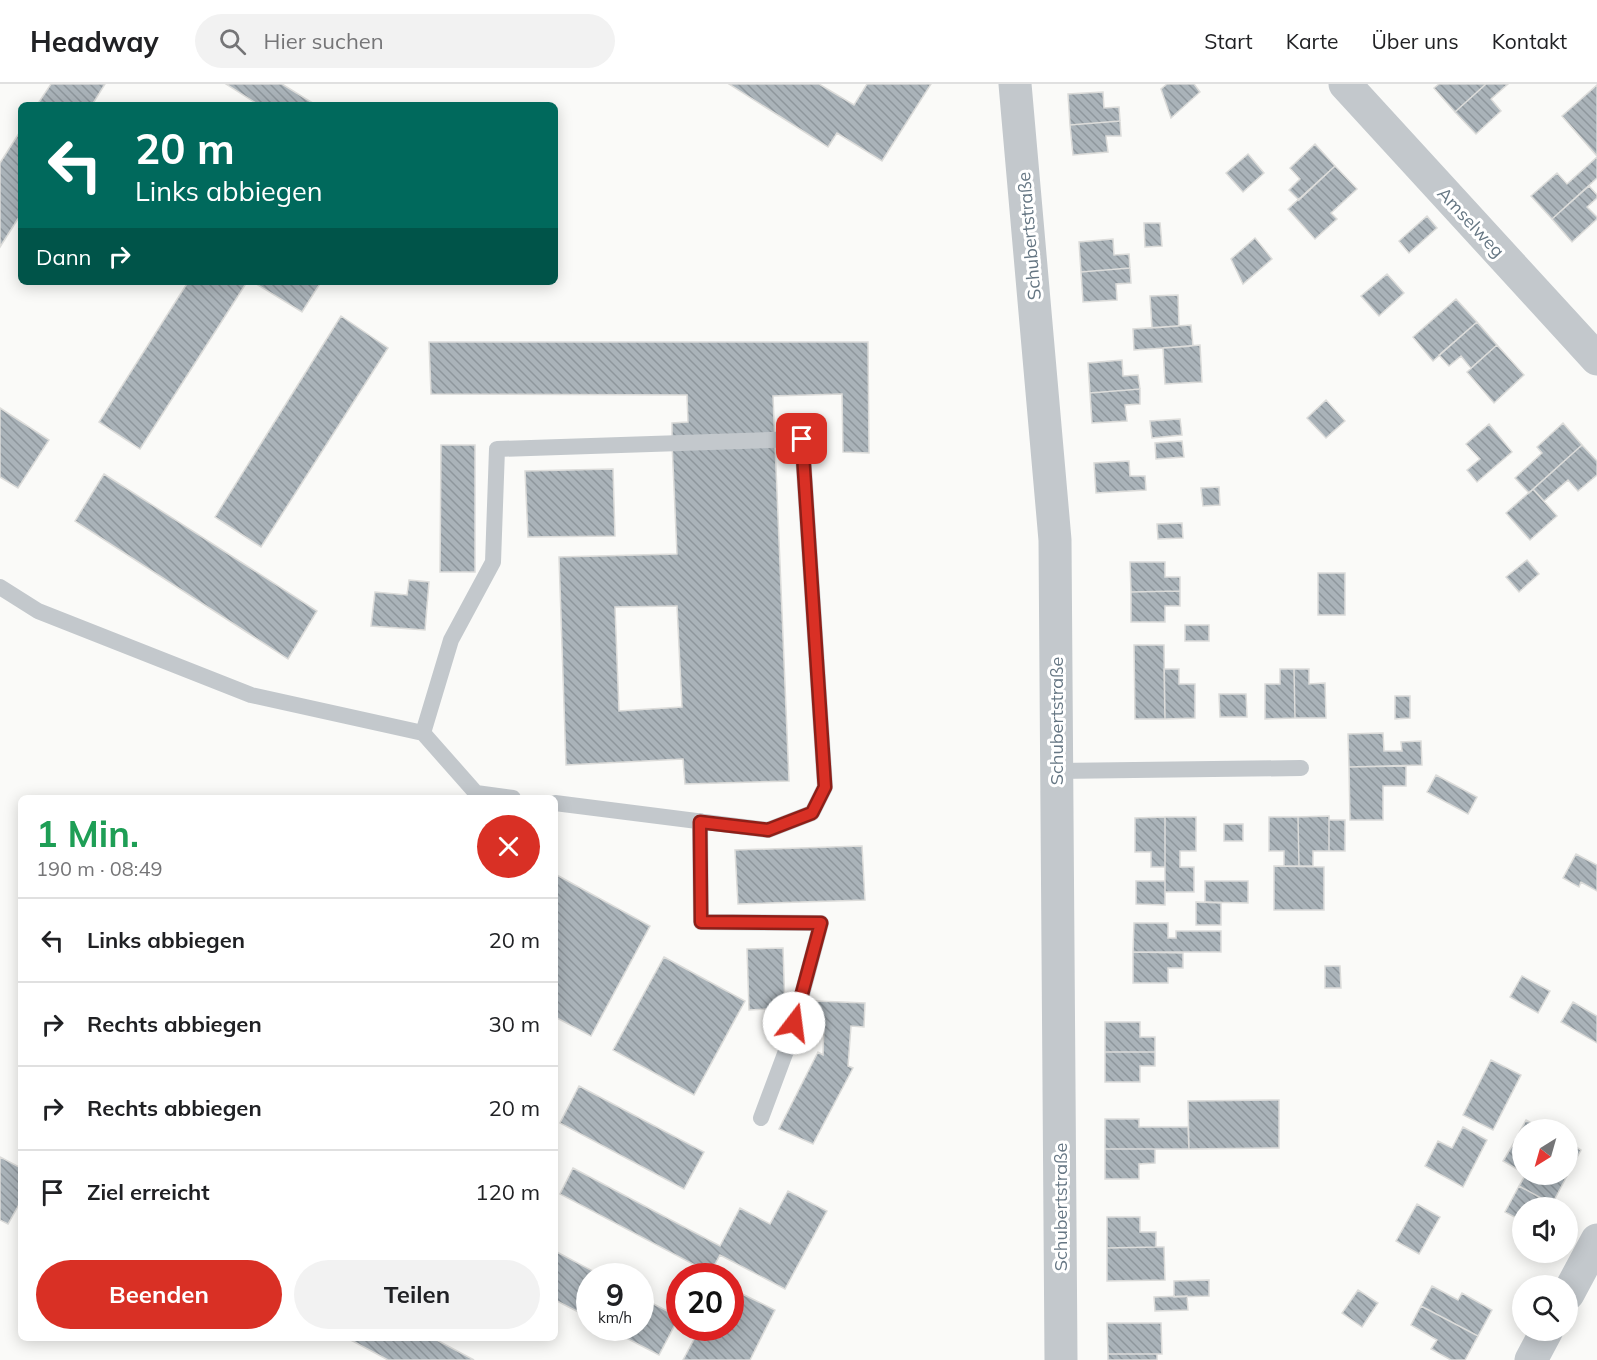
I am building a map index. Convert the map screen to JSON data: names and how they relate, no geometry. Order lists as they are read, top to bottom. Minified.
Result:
{"streets":{"street":["Amselweg","Schubertstraße"]},"north":"bottom left","page":{"header":"Headway","search":"Hier suchen","nav":["Start","Karte","Über uns","Kontakt"],"turn":["20 m","Links abbiegen"],"then":"Dann","heading":["1 Min.","190 m · 08:49"],"list":[{"name":"Links abbiegen","value":"20 m"},{"name":"Rechts abbiegen","value":"30 m"},{"name":"Rechts abbiegen","value":"20 m"},{"name":"Ziel erreicht","value":"120 m"}],"buttons":["Beenden","Teilen"],"speed":"9 km/h","limit":"20"}}
